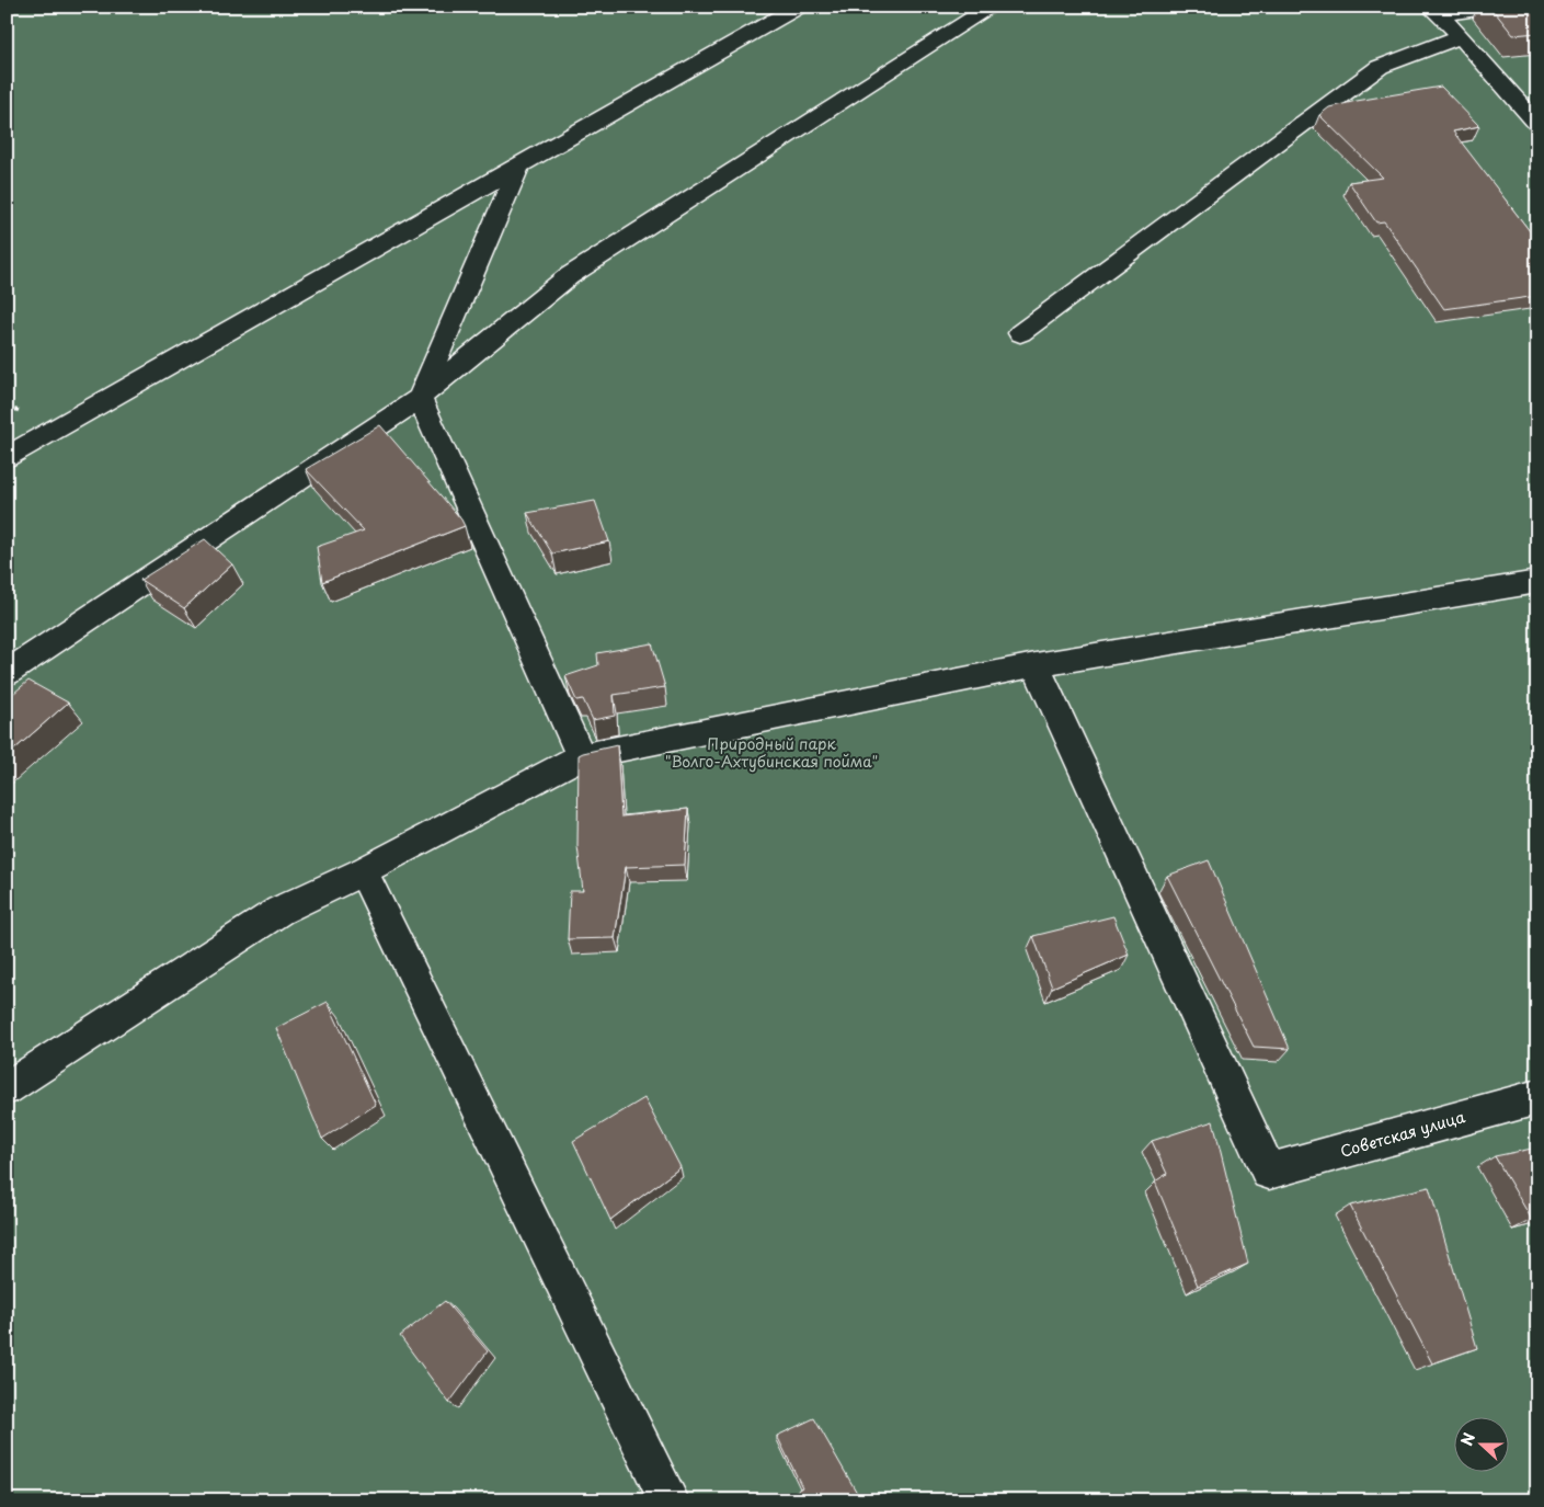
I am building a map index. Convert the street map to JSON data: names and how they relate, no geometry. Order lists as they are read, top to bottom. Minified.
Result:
{"streets":{"street":["Советская улица"]},"parks":["Природный парк \"Волго-Ахтубинская пойма\""],"north":"left"}
